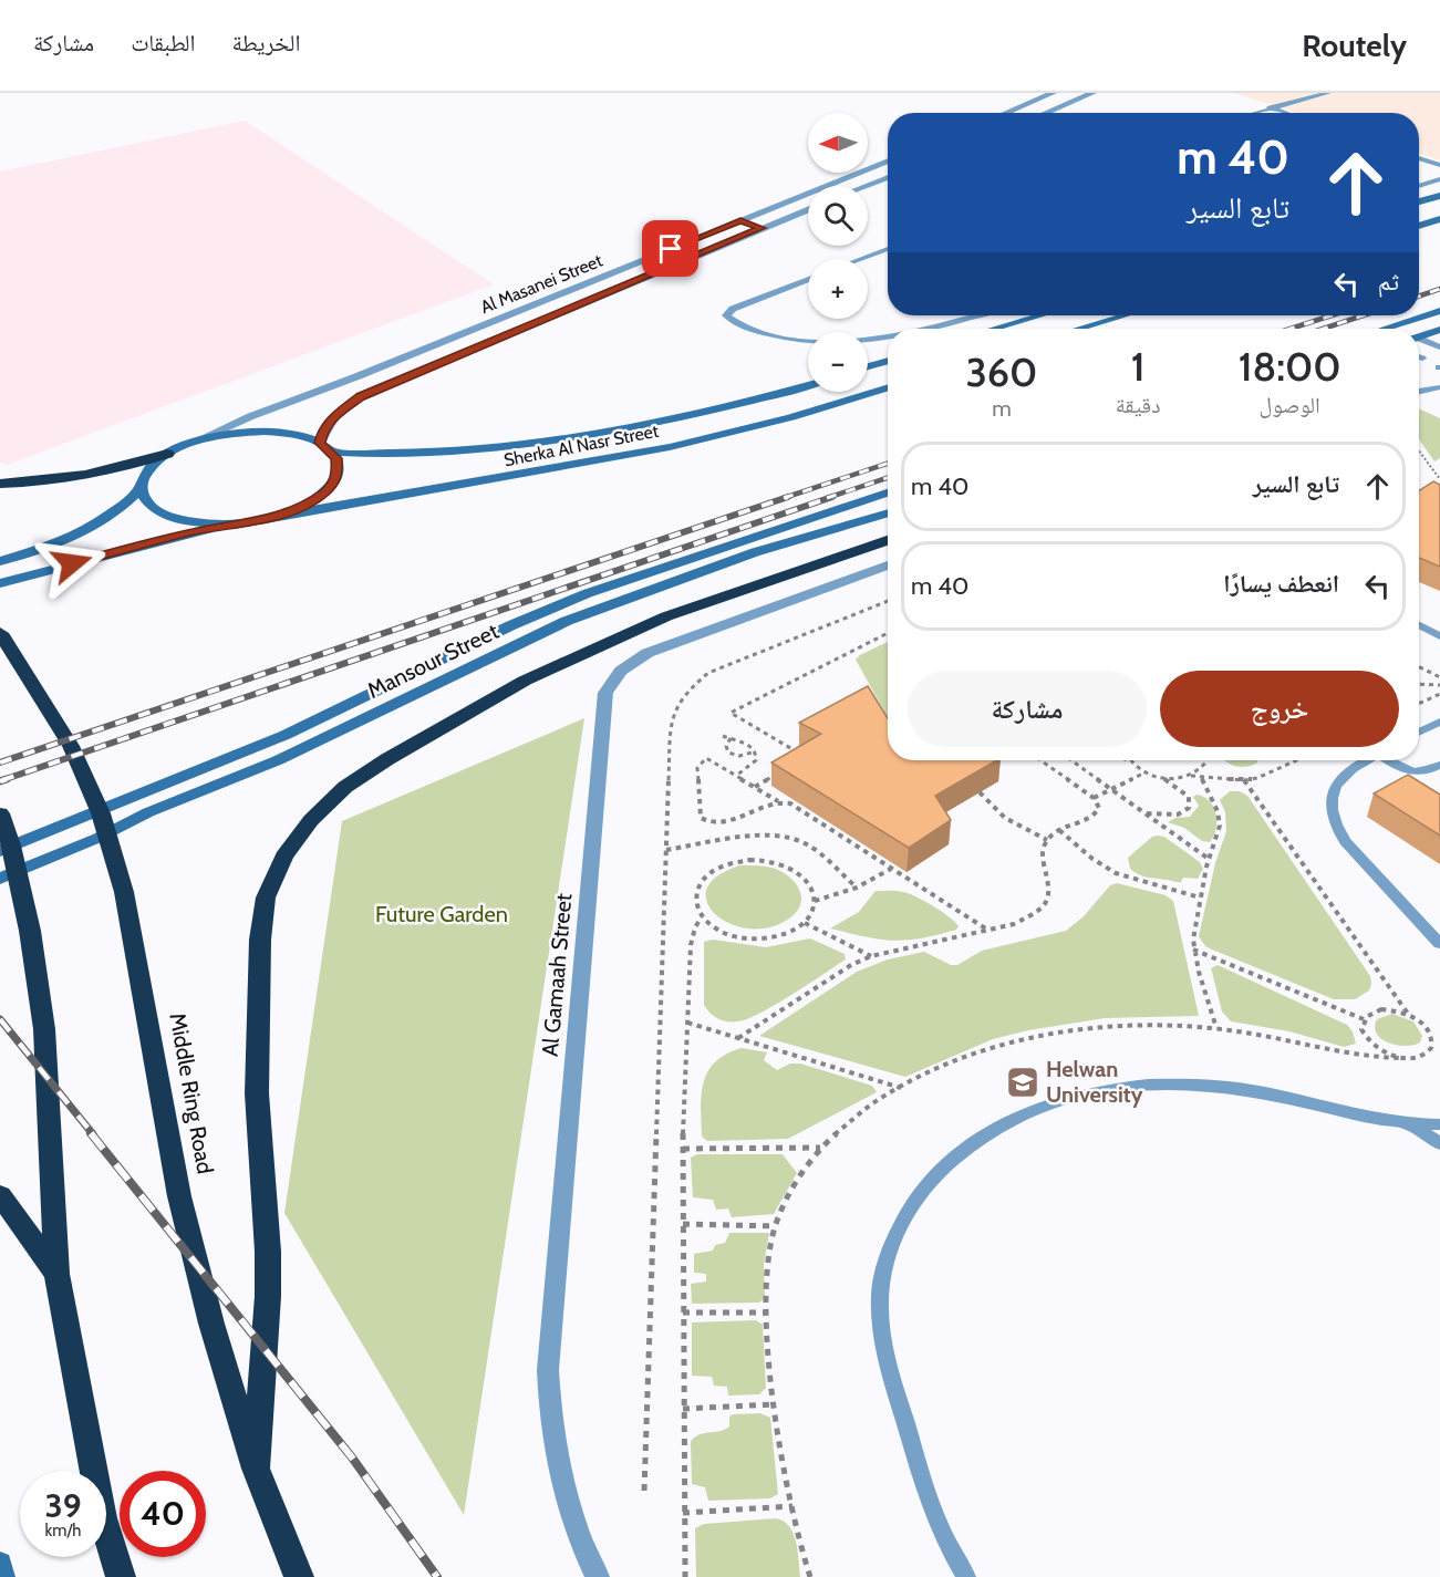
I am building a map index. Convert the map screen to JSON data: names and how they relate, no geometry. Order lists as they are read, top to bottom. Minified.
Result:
{"streets":{"highway":["Middle Ring Road"],"street":["Al Masanei Street","Sherka Al Nasr Street","Mansour Street","Al Gamaah Street"]},"parks":["Future Garden"],"places":{"school or university":["Helwan University"]},"north":"left","page":{"header":"Routely","nav":["الخريطة","الطبقات","مشاركة"],"map_buttons":["+","−"],"turn":["40 m","تابع السير"],"then":"ثم","eta":["18:00","الوصول","1","دقيقة","360","m"],"list":[{"name":"تابع السير","value":"40 m"},{"name":"انعطف يسارًا","value":"40 m"}],"buttons":["خروج","مشاركة"],"speed":"39 km/h","limit":"40"}}
